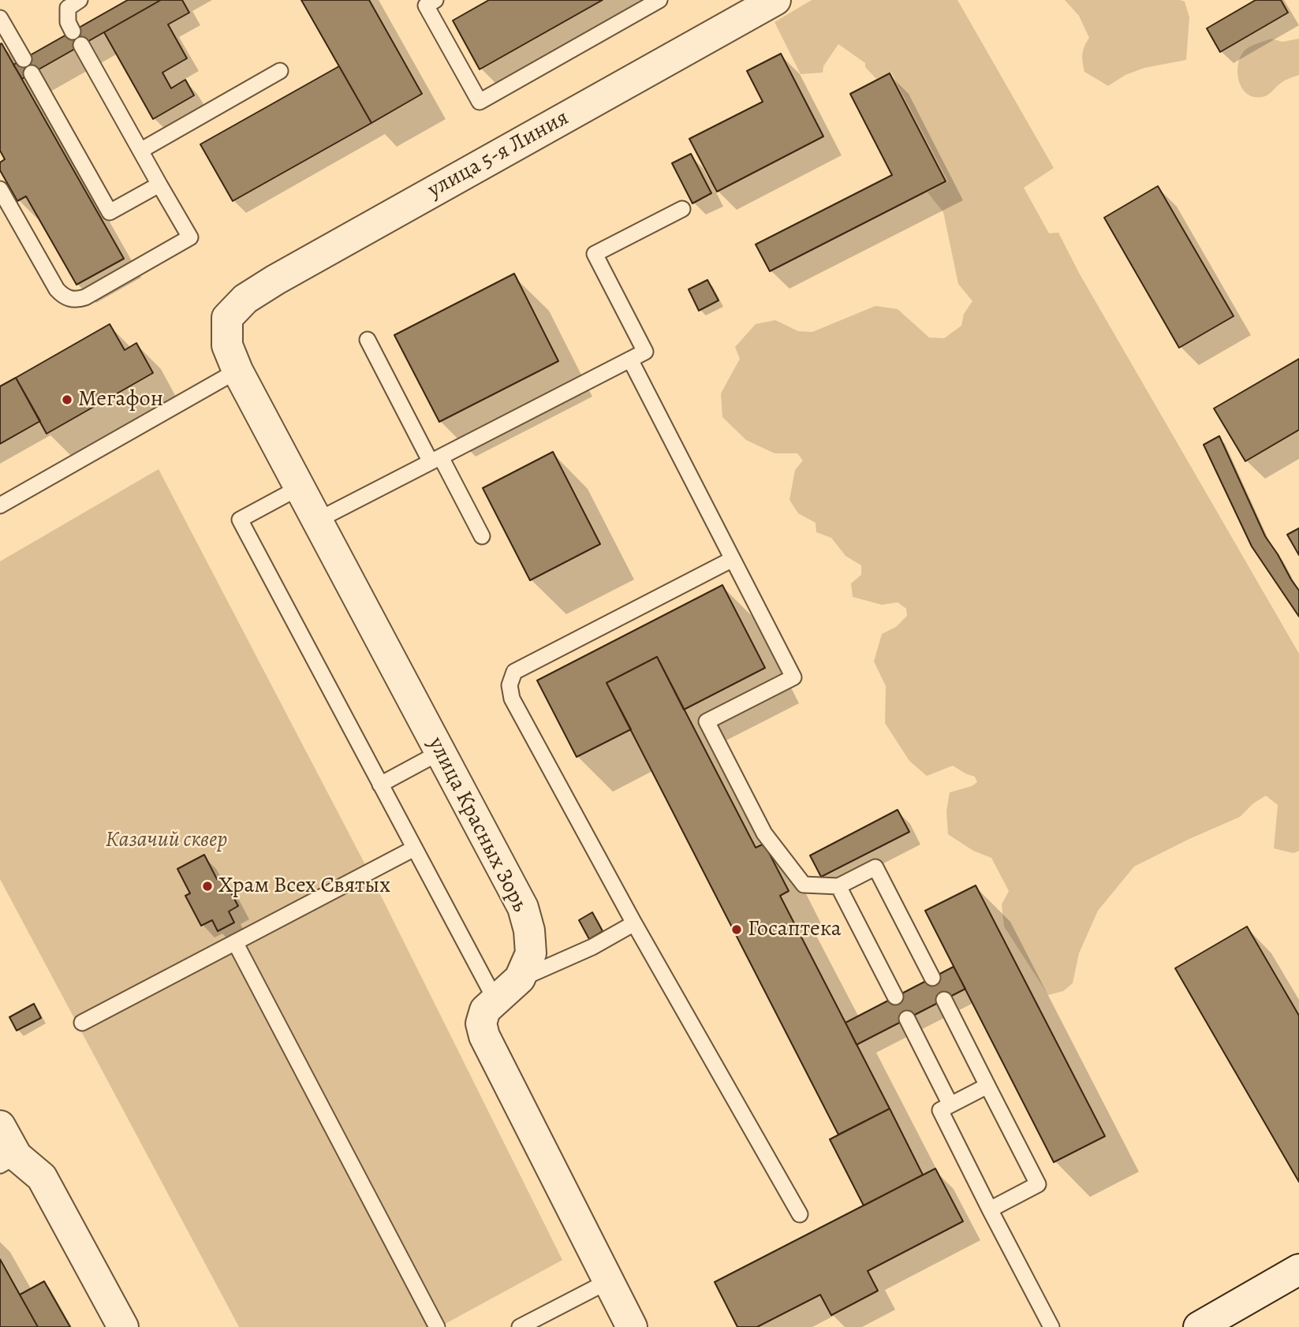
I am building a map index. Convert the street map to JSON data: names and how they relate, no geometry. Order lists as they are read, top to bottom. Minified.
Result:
{"streets":{"street":["улица 5-я Линия","улица Красных Зорь"]},"crossings":[["улица 5-я Линия","улица Красных Зорь"]],"parks":["Казачий сквер"],"places":["Мегафон","Храм Всех Святых","Госаптека"]}
